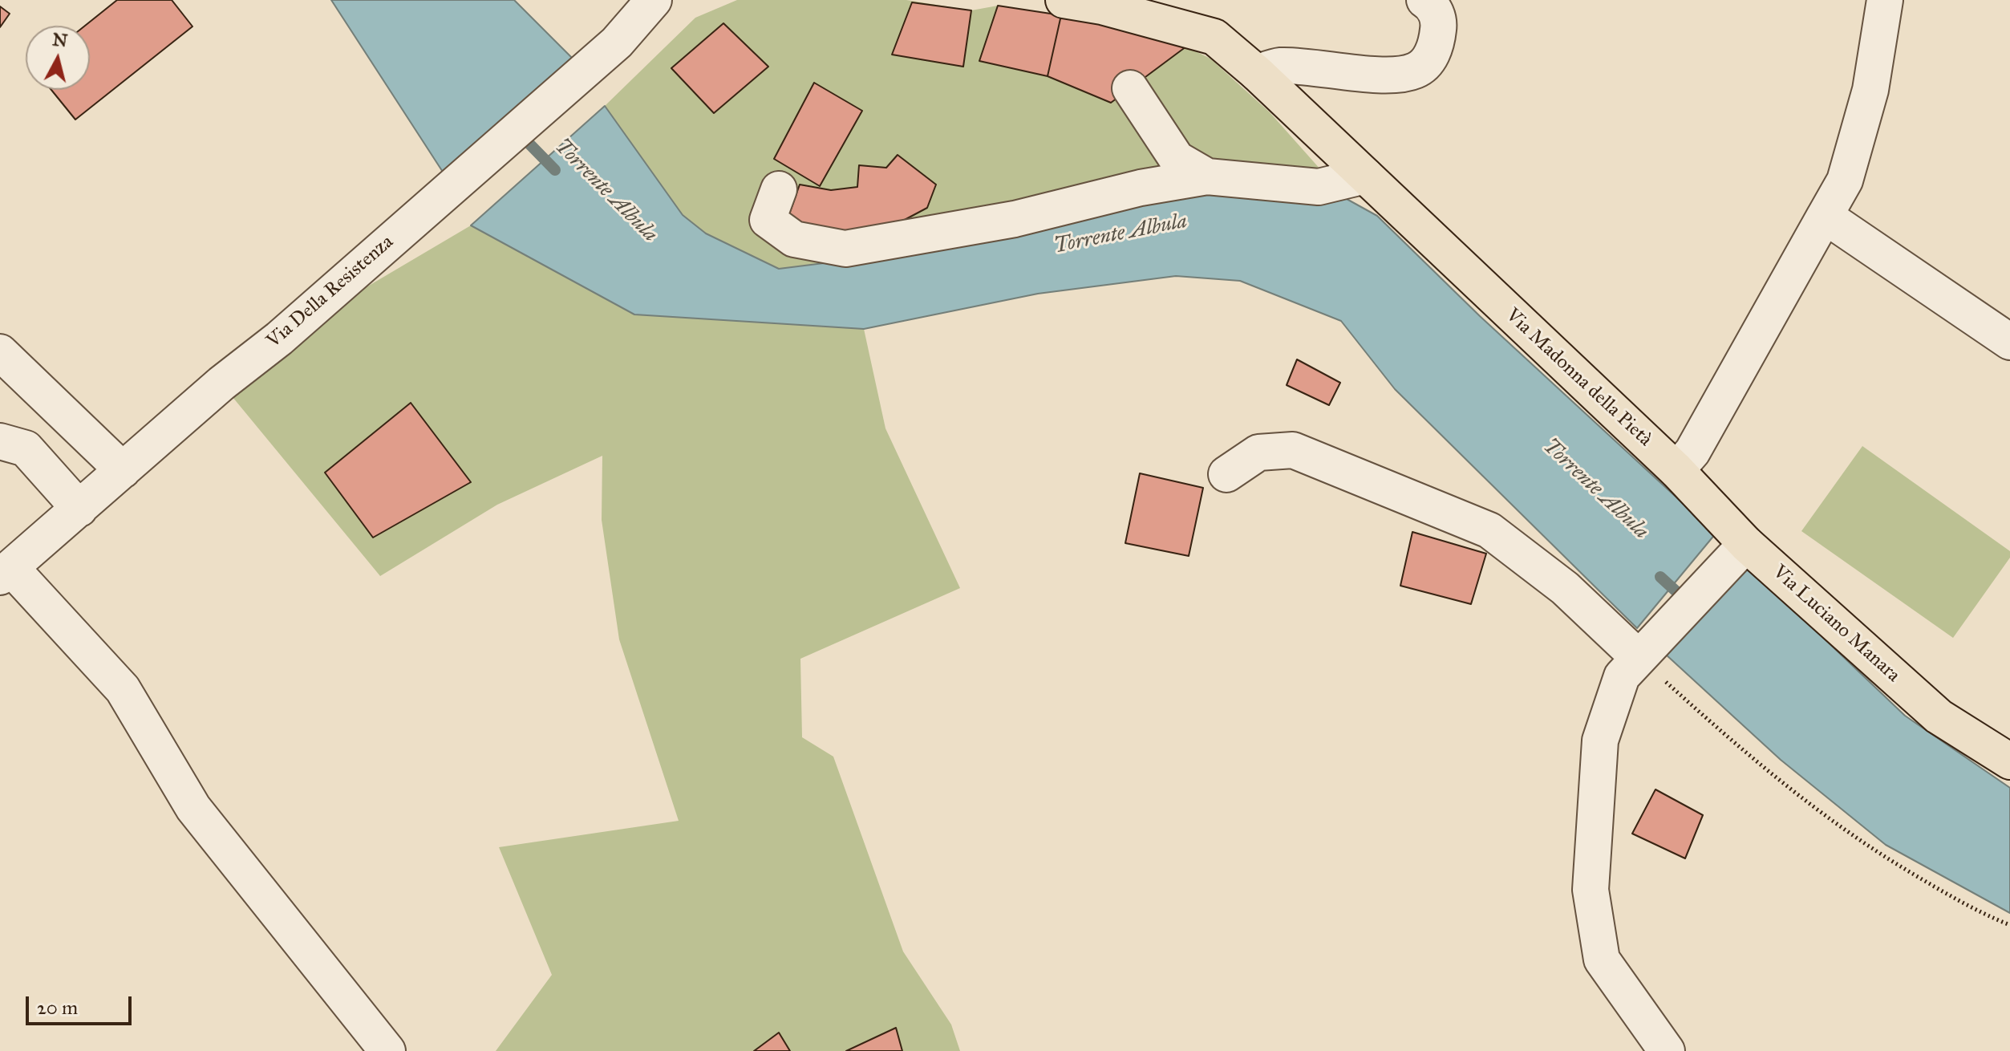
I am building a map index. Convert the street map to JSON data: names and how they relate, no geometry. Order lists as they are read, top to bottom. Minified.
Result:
{"streets":{"main road":["Via Madonna della Pietà","Via Luciano Manara"],"street":["Via Della Resistenza"]},"crossings":[["Via Madonna della Pietà","Via Luciano Manara"]],"water":["Torrente Albula"],"scale_bar":"20 m","north":"top"}
